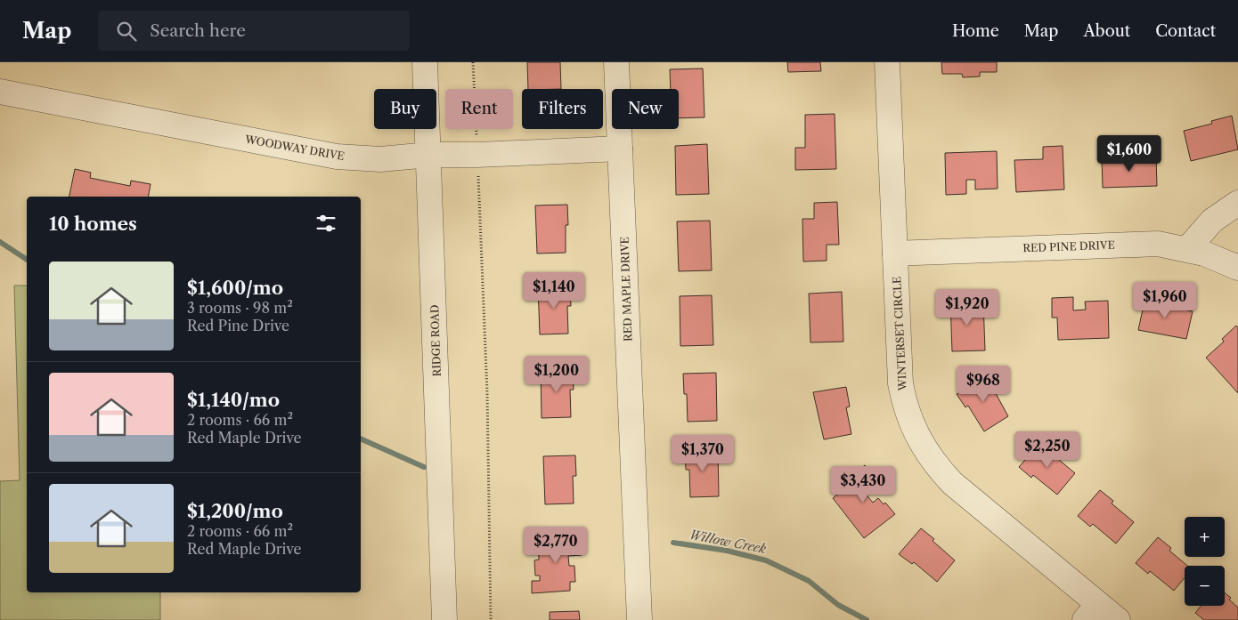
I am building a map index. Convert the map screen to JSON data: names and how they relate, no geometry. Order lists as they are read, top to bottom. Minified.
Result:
{"streets":{"street":["WOODWAY DRIVE","RED PINE DRIVE","RED MAPLE DRIVE","WINTERSET CIRCLE","RIDGE ROAD"]},"crossings":[["WOODWAY DRIVE","RED MAPLE DRIVE"],["WOODWAY DRIVE","RIDGE ROAD"],["RED PINE DRIVE","WINTERSET CIRCLE"]],"water":["Willow Creek"],"page":{"header":"Map","search":"Search here","nav":["Home","Map","About","Contact"],"chip":["Buy","Rent","Filters","New"],"price":["$1,600","$1,140","$1,960","$1,920","$1,200","$968","$2,250","$1,370","$3,430","$2,770"],"heading":"10 homes","list":[{"name":"$1,600/mo","note":"3 rooms · 98 m² · Red Pine Drive"},{"name":"$1,140/mo","note":"2 rooms · 66 m² · Red Maple Drive"},{"name":"$1,200/mo","note":"2 rooms · 66 m² · Red Maple Drive"}],"map_buttons":["+","−"]}}
